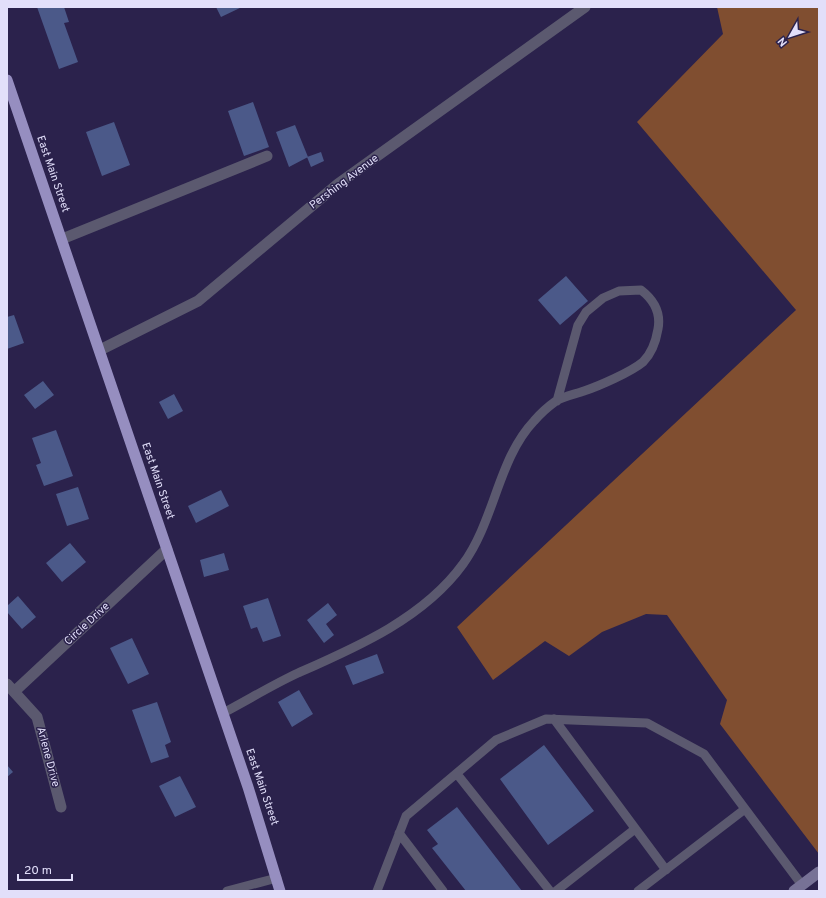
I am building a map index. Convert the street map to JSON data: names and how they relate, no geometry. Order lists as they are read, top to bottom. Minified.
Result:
{"streets":{"highway":["East Main Street"],"street":["Pershing Avenue","Circle Drive","Arlene Drive"]},"crossings":[["East Main Street","Pershing Avenue"],["East Main Street","Circle Drive"],["Circle Drive","Arlene Drive"]],"scale_bar":"20 m","north":"bottom left"}
